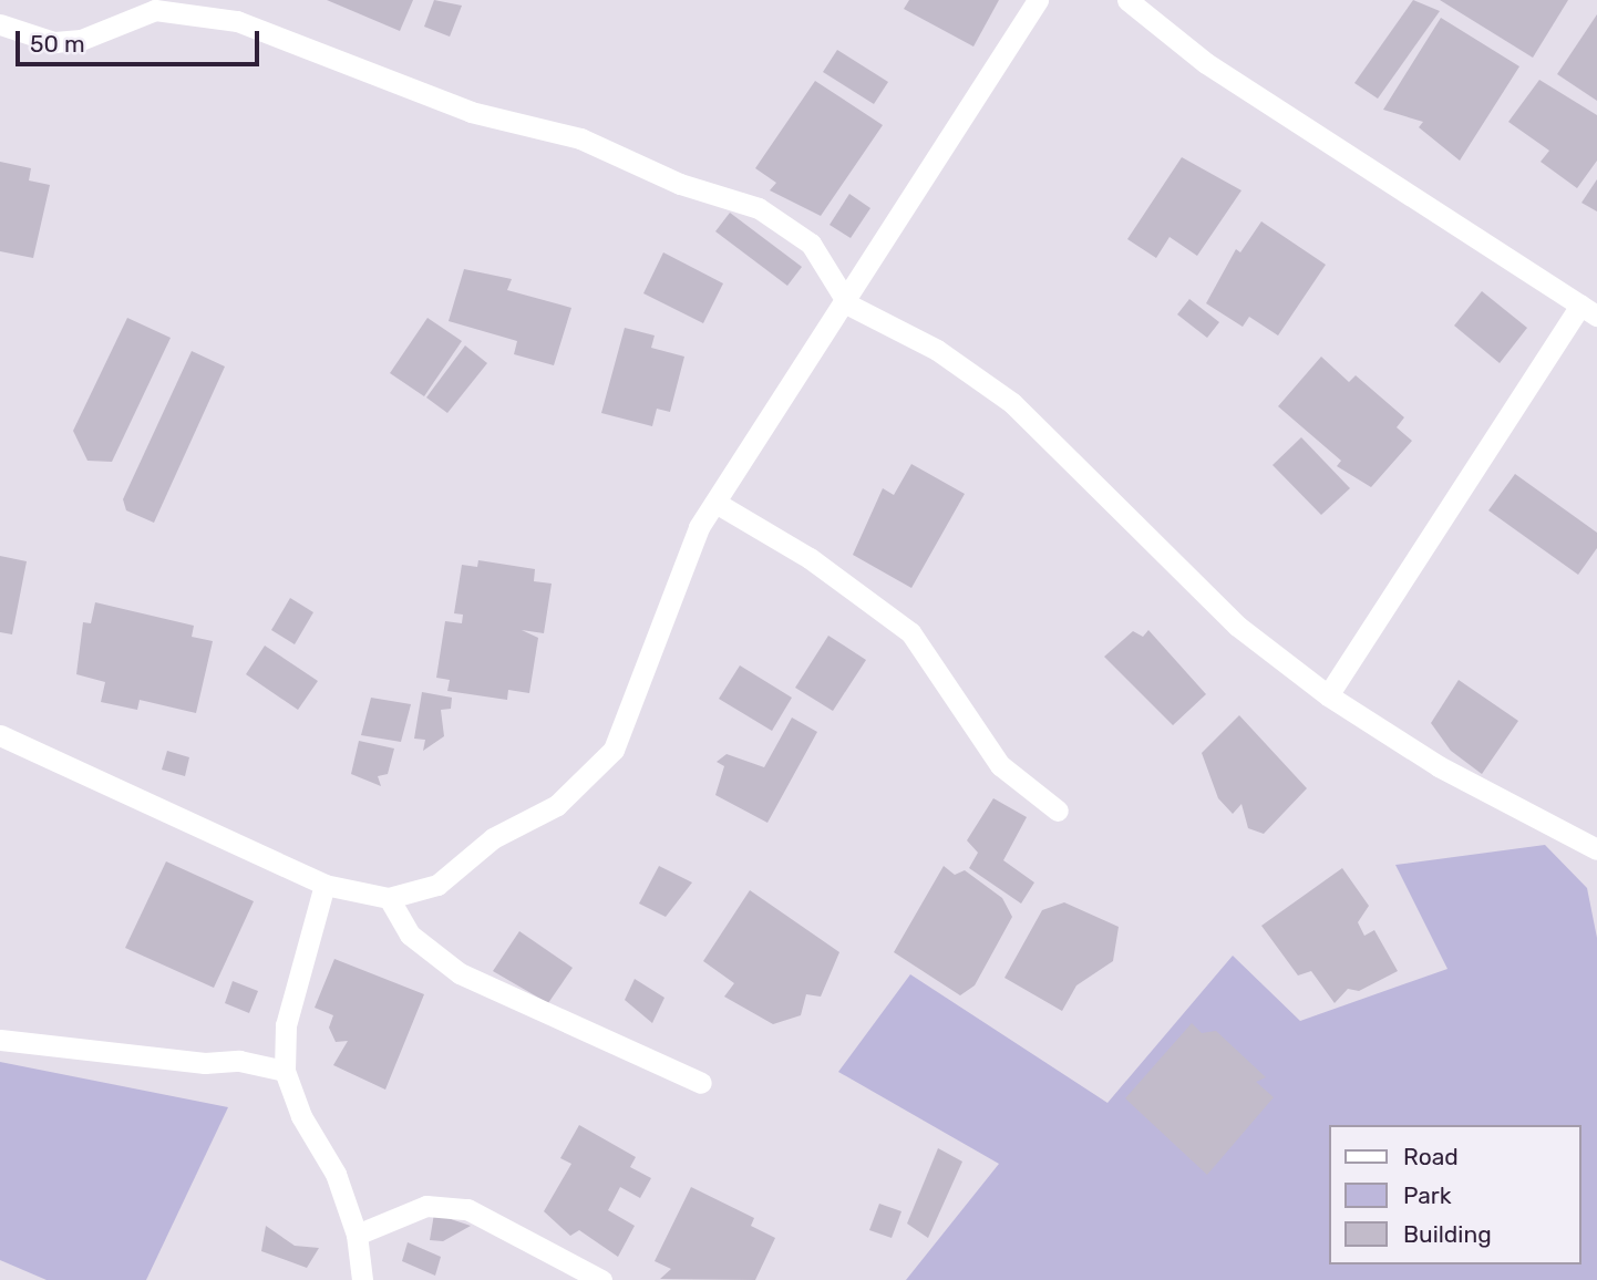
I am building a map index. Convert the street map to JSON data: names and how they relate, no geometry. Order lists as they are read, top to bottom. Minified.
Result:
{"legend":["Road","Park","Building"],"scale_bar":"50 m"}
